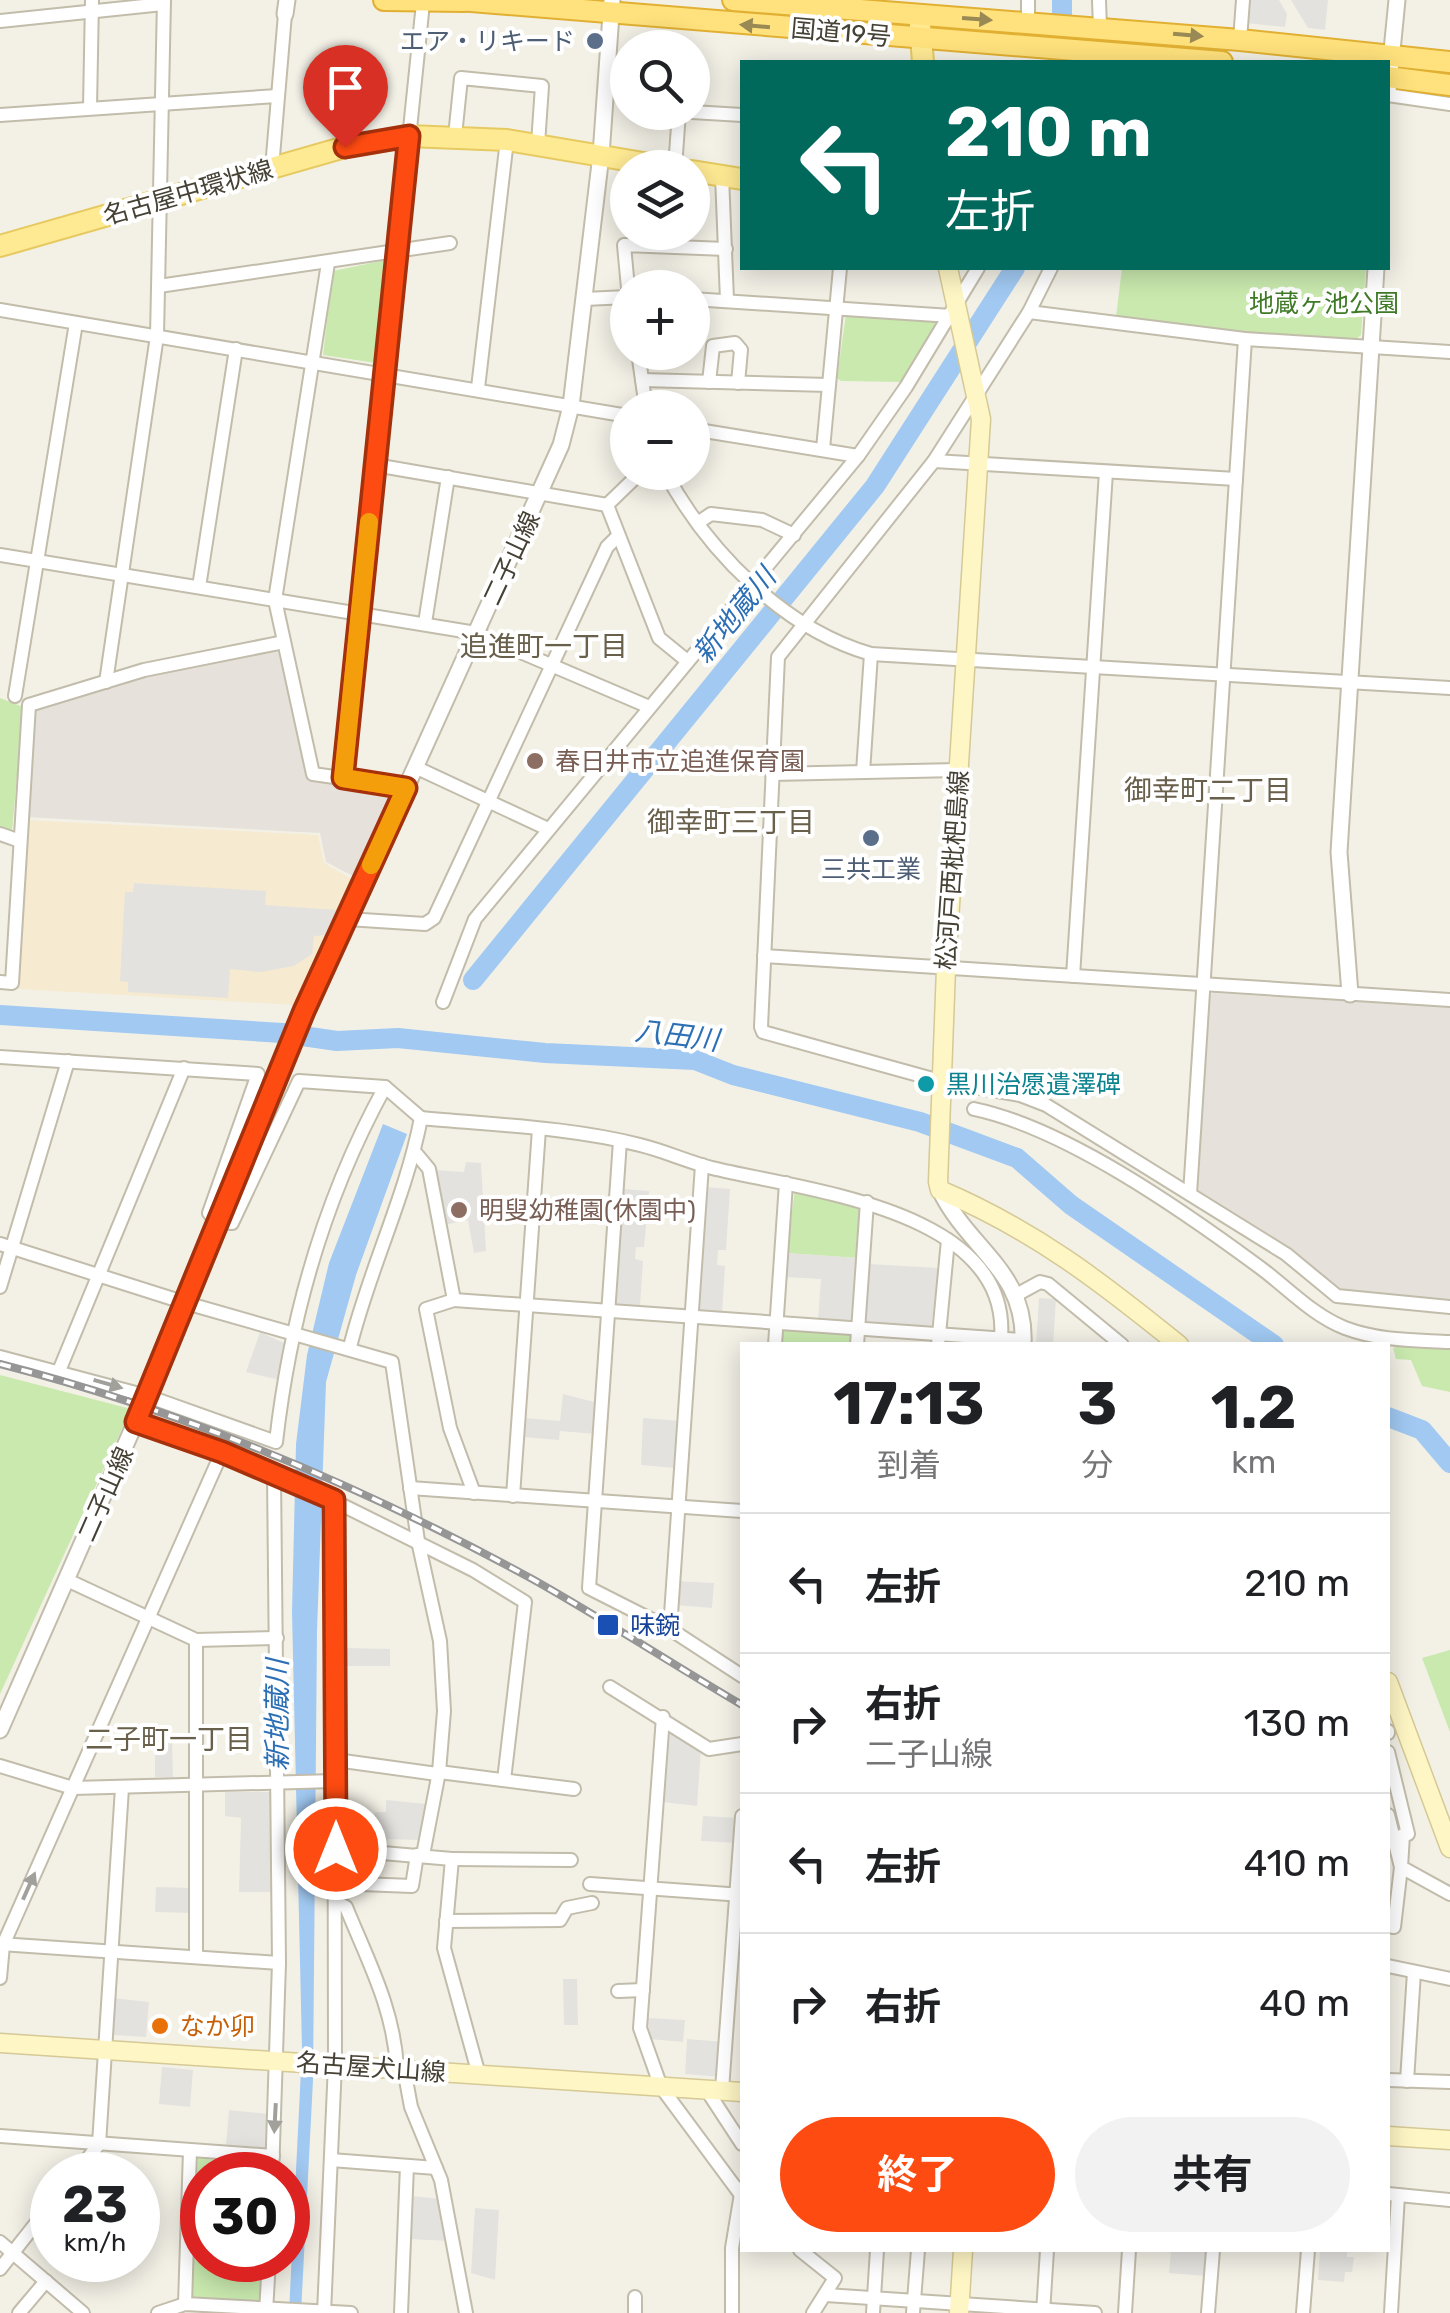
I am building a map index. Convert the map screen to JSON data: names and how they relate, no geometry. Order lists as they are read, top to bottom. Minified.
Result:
{"streets":{"highway":["国道19号"],"main road":["名古屋中環状線","松河戸西枇杷島線","名古屋犬山線"],"street":["二子山線"]},"crossings":[["国道19号","二子山線"],["名古屋中環状線","二子山線"]],"districts":["追進町一丁目","御幸町二丁目","御幸町三丁目","二子町一丁目"],"water":["新地蔵川","八田川"],"parks":["地蔵ヶ池公園"],"places":{"other":["エア・リキード","春日井市立追進保育園","三共工業","黒川治愿遺澤碑","明叟幼稚園(休園中)","なか卯"],"transit":["味鋺"]},"page":{"map_buttons":["+","−"],"turn":["210 m","左折"],"eta":["17:13","到着","3","分","1.2","km"],"list":[{"name":"左折","value":"210 m"},{"name":"右折","note":"二子山線","value":"130 m"},{"name":"左折","value":"410 m"},{"name":"右折","value":"40 m"}],"buttons":["終了","共有"],"speed":"23 km/h","limit":"30"}}
